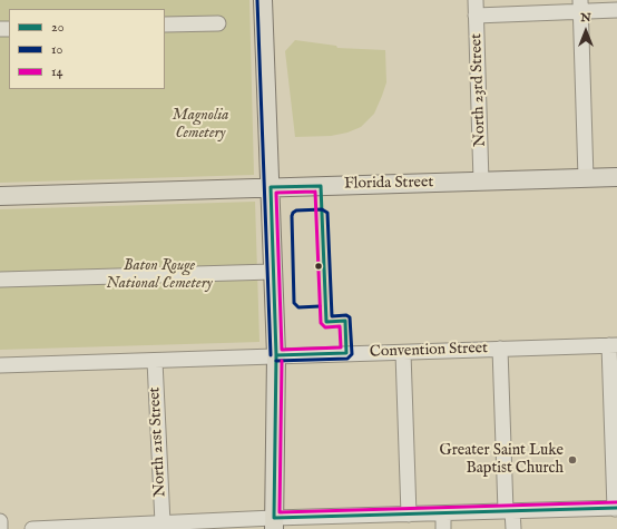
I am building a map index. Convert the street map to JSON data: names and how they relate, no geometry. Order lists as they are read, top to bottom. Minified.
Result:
{"streets":{"main road":["Florida Street"],"street":["North 23rd Street","Convention Street","North 21st Street"]},"crossings":[["North 23rd Street","Florida Street"],["Convention Street","North 21st Street"]],"parks":["Magnolia Cemetery","Baton Rouge National Cemetery"],"places":["Greater Saint Luke Baptist Church"],"lines":["transit line 10","transit line 20","transit line 14"],"legend":["20","10","14"],"north":"top"}
